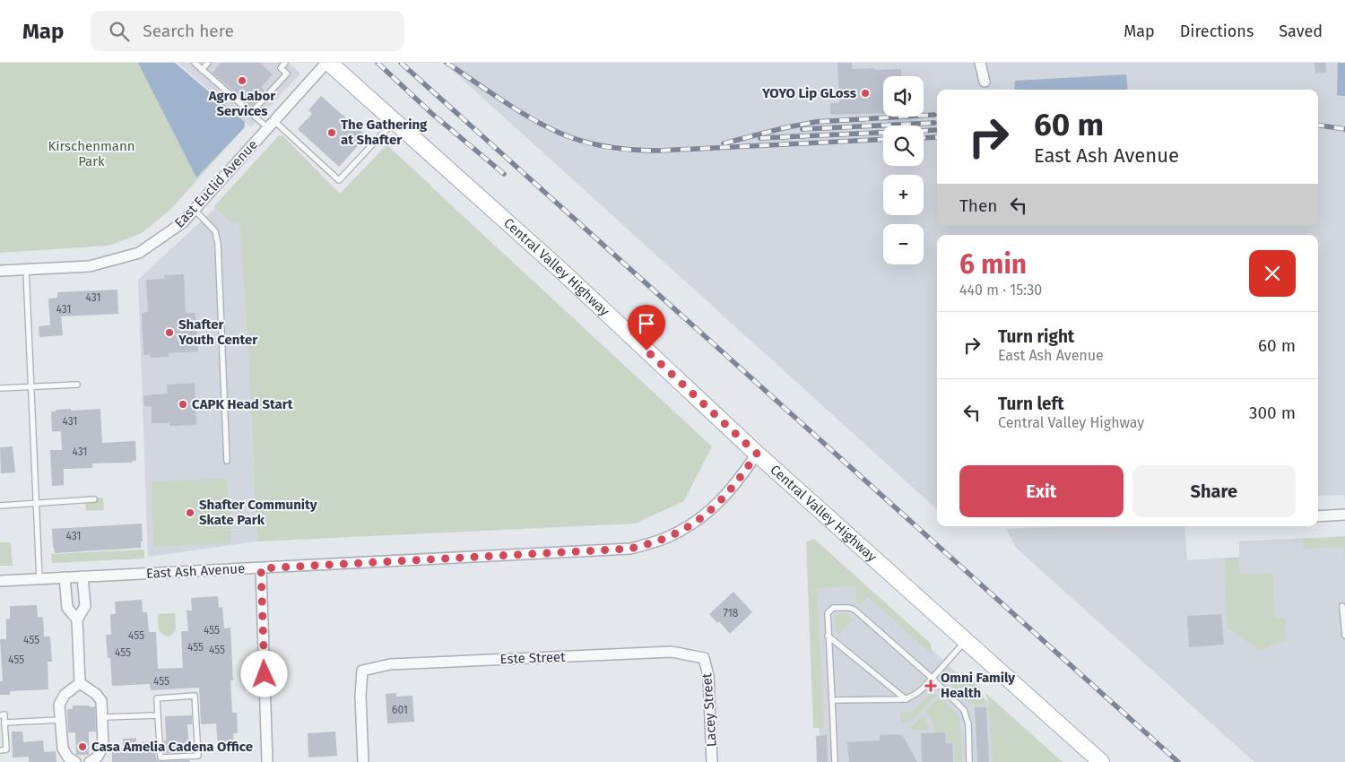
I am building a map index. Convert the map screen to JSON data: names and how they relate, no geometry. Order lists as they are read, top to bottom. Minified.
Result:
{"streets":{"main road":["Central Valley Highway"],"street":["East Euclid Avenue","East Ash Avenue","Este Street","Lacey Street"]},"crossings":[["East Euclid Avenue","Central Valley Highway"],["Central Valley Highway","East Ash Avenue"],["Este Street","Lacey Street"]],"parks":["Kirschenmann Park"],"places":{"other":["Agro Labor Services","YOYO Lip GLoss","The Gathering at Shafter","Shafter Youth Center","CAPK Head Start","Shafter Community Skate Park","Casa Amelia Cadena Office"],"health":["Omni Family Health"]},"house_numbers":["431","431","431","431","431","718","455","455","455","455","455","455","455","455","601"],"page":{"header":"Map","search":"Search here","nav":["Map","Directions","Saved"],"map_buttons":["+","−"],"turn":["60 m","East Ash Avenue"],"then":"Then","heading":["6 min","440 m · 15:30"],"list":[{"name":"Turn right","note":"East Ash Avenue","value":"60 m"},{"name":"Turn left","note":"Central Valley Highway","value":"300 m"}],"buttons":["Exit","Share"]}}
